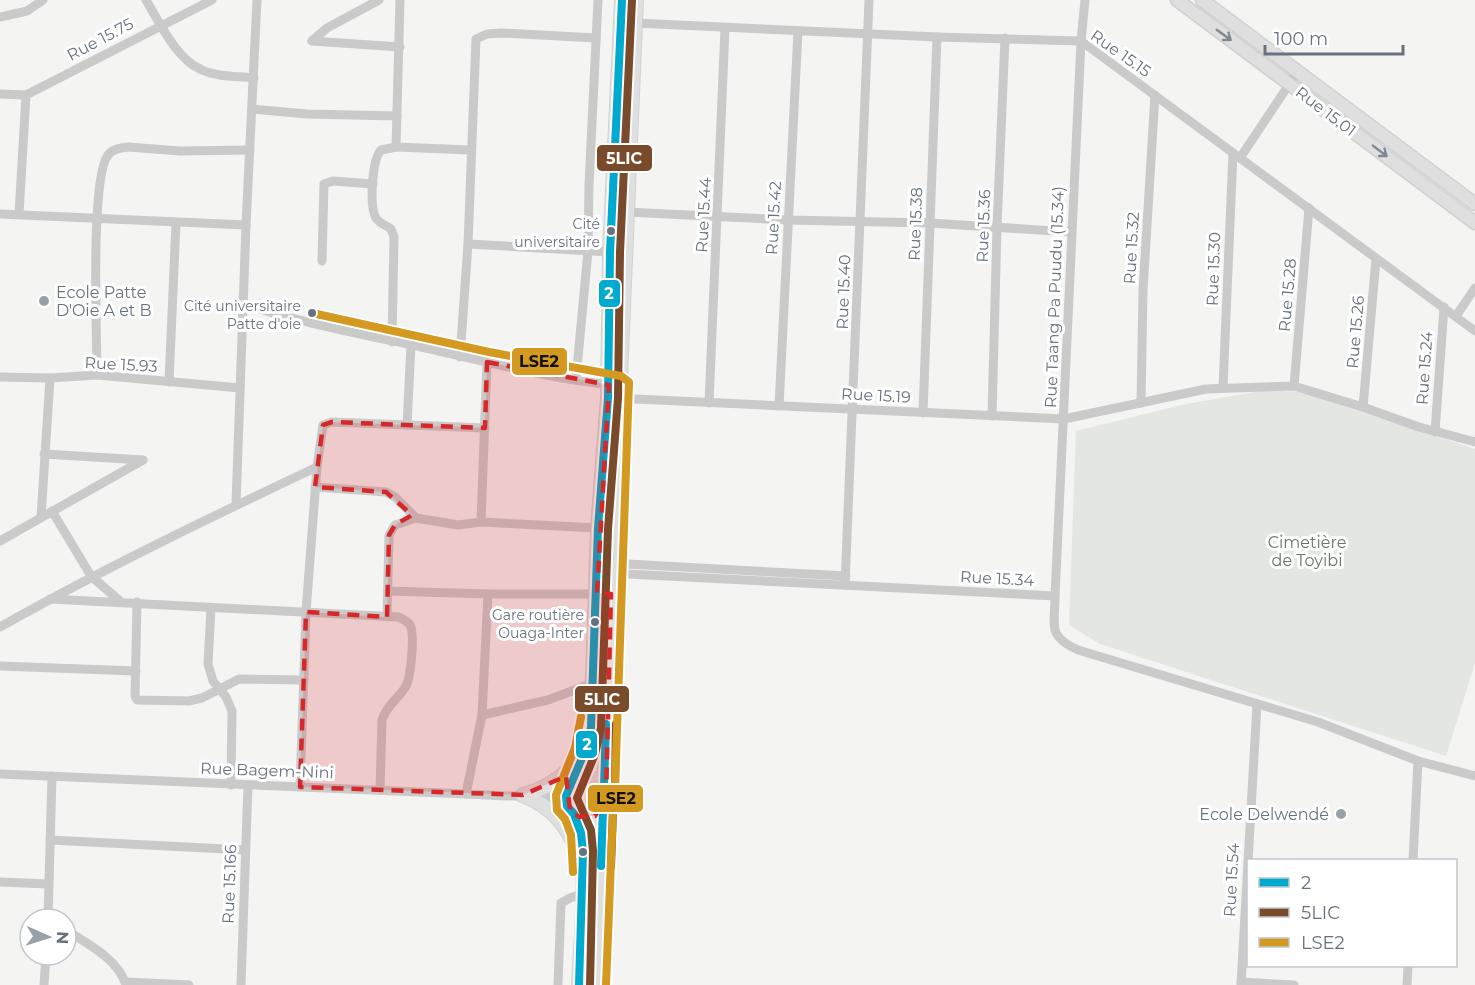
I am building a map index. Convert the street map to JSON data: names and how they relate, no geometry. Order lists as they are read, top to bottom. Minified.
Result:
{"streets":{"main road":["Rue 15.01"],"street":["Rue 15.75","Rue 15.15","Rue 15.44","Rue 15.42","Rue 15.38","Rue 15.36","Rue 15.32","Rue 15.30","Rue 15.40","Rue 15.28","Rue Taang Pa Puudu (15.34)","Rue 15.26","Rue 15.93","Rue 15.24","Rue 15.19","Rue 15.34","Rue Bagem-Nini","Rue 15.54","Rue 15.166"]},"crossings":[["Rue 15.15","Rue 15.44"],["Rue 15.15","Rue 15.42"],["Rue 15.15","Rue 15.38"],["Rue 15.15","Rue 15.36"],["Rue 15.15","Rue 15.32"],["Rue 15.15","Rue 15.30"],["Rue 15.15","Rue 15.40"],["Rue 15.15","Rue 15.28"],["Rue 15.15","Rue Taang Pa Puudu (15.34)"],["Rue 15.15","Rue 15.26"],["Rue 15.15","Rue 15.24"],["Rue 15.44","Rue 15.19"],["Rue 15.42","Rue 15.19"],["Rue 15.38","Rue 15.19"],["Rue 15.36","Rue 15.19"],["Rue 15.32","Rue 15.19"],["Rue 15.30","Rue 15.19"],["Rue 15.40","Rue 15.19"],["Rue 15.40","Rue 15.34"],["Rue 15.28","Rue 15.19"],["Rue Taang Pa Puudu (15.34)","Rue 15.19"],["Rue Taang Pa Puudu (15.34)","Rue 15.34"],["Rue 15.26","Rue 15.19"],["Rue 15.24","Rue 15.19"],["Rue 15.34","Rue 15.54"],["Rue Bagem-Nini","Rue 15.166"]],"parks":["Cimetière de Toyibi"],"places":["Cité universitaire","Ecole Patte D'Oie A et B","Cité universitaire Patte d'oie","Gare routière Ouaga-Inter","Ecole Delwendé"],"lines":["transit line 2","transit line 5LIC","transit line LSE2"],"legend":["2","5LIC","LSE2"],"scale_bar":"100 m","north":"right"}
